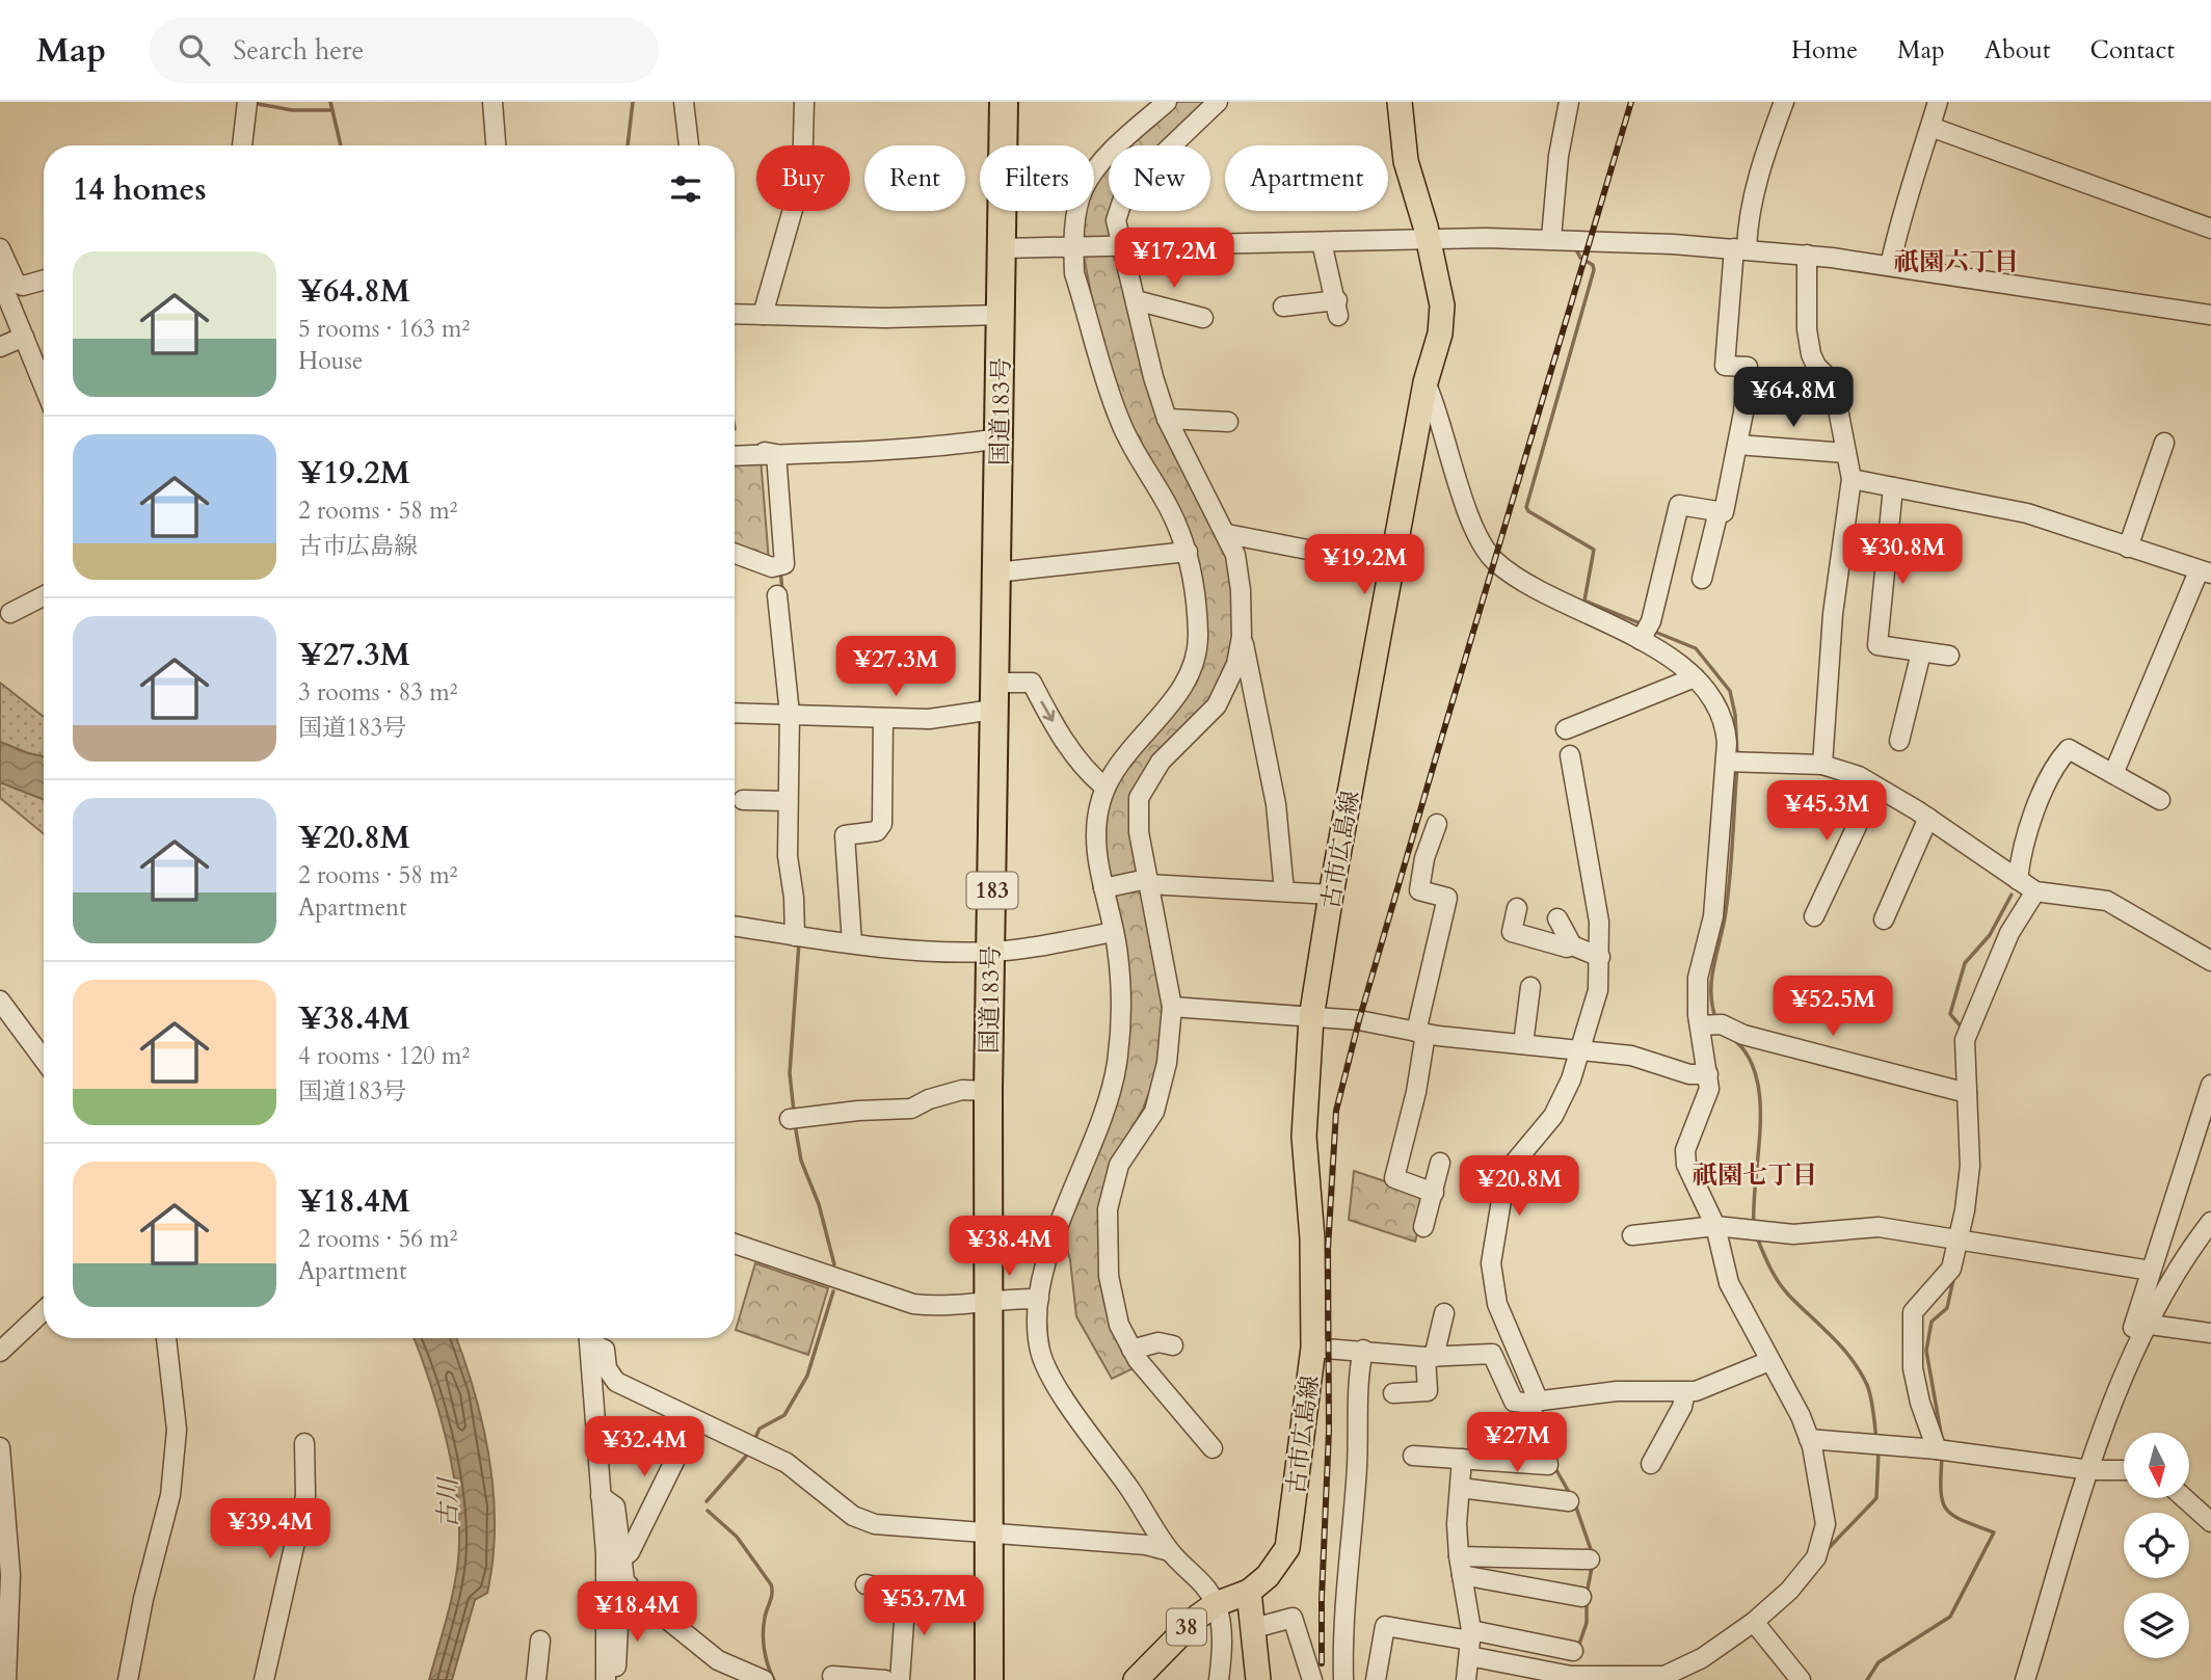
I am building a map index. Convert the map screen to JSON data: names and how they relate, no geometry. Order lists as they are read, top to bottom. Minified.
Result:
{"streets":{"highway":["国道183号","183"],"main road":["古市広島線","38"]},"crossings":[["古市広島線","38"]],"districts":["祇園六丁目","祇園七丁目"],"water":["古川"],"north":"bottom","page":{"header":"Map","search":"Search here","nav":["Home","Map","About","Contact"],"chip":["Buy","Rent","Filters","New","Apartment"],"heading":"14 homes","price":["¥17.2M","¥64.8M","¥30.8M","¥19.2M","¥27.3M","¥45.3M","¥52.5M","¥20.8M","¥38.4M","¥27M","¥32.4M","¥39.4M","¥53.7M","¥18.4M"],"list":[{"name":"¥64.8M","note":"5 rooms · 163 m² · House"},{"name":"¥19.2M","note":"2 rooms · 58 m² · 古市広島線"},{"name":"¥27.3M","note":"3 rooms · 83 m² · 国道183号"},{"name":"¥20.8M","note":"2 rooms · 58 m² · Apartment"},{"name":"¥38.4M","note":"4 rooms · 120 m² · 国道183号"},{"name":"¥18.4M","note":"2 rooms · 56 m² · Apartment"}]}}
